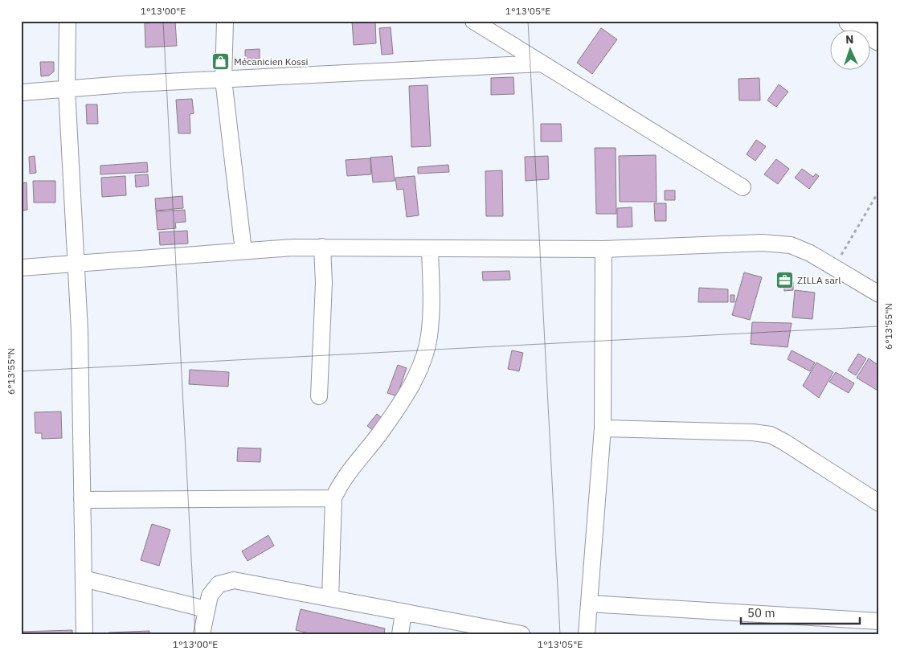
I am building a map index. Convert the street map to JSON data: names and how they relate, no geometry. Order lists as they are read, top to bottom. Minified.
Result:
{"places":{"shop":["Mécanicien Kossi"],"office":["ZILLA sarl"]},"scale_bar":"50 m","north":"top","coordinates":["1°13'00\"E","1°13'05\"E","6°13'55\"N"]}
